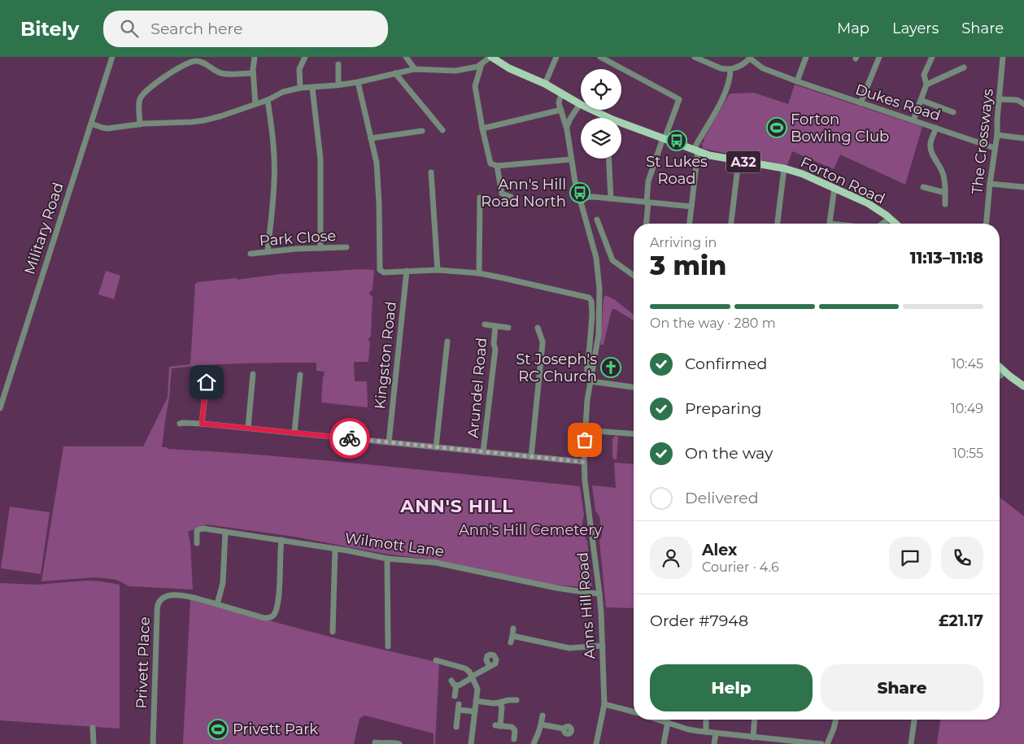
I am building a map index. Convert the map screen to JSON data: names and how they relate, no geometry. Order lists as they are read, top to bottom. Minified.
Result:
{"streets":{"main road":["A32","Forton Road"],"street":["Dukes Road","The Crossways","Military Road","Park Close","Kingston Road","Arundel Road","Wilmott Lane","Anns Hill Road","Privett Place"]},"crossings":[["Dukes Road","The Crossways"],["A32","Forton Road"],["A32","Anns Hill Road"],["Forton Road","Anns Hill Road"],["Wilmott Lane","Anns Hill Road"]],"districts":["ANN'S HILL"],"parks":["Ann's Hill Cemetery"],"places":{"sports":["Forton Bowling Club","Privett Park"],"bus stop":["St Lukes Road","Ann's Hill Road North"],"church":["St Joseph's RC Church"]},"page":{"header":"Bitely","search":"Search here","nav":["Map","Layers","Share"],"heading":["3 min","Arriving in","11:13–11:18"],"panel":["Alex","Courier · 4.6","Order #7948","£21.17"],"bar":"On the way · 280 m","list":[["Confirmed","10:45"],["Preparing","10:49"],["On the way","10:55"],"Delivered"],"buttons":["Help","Share"]}}
